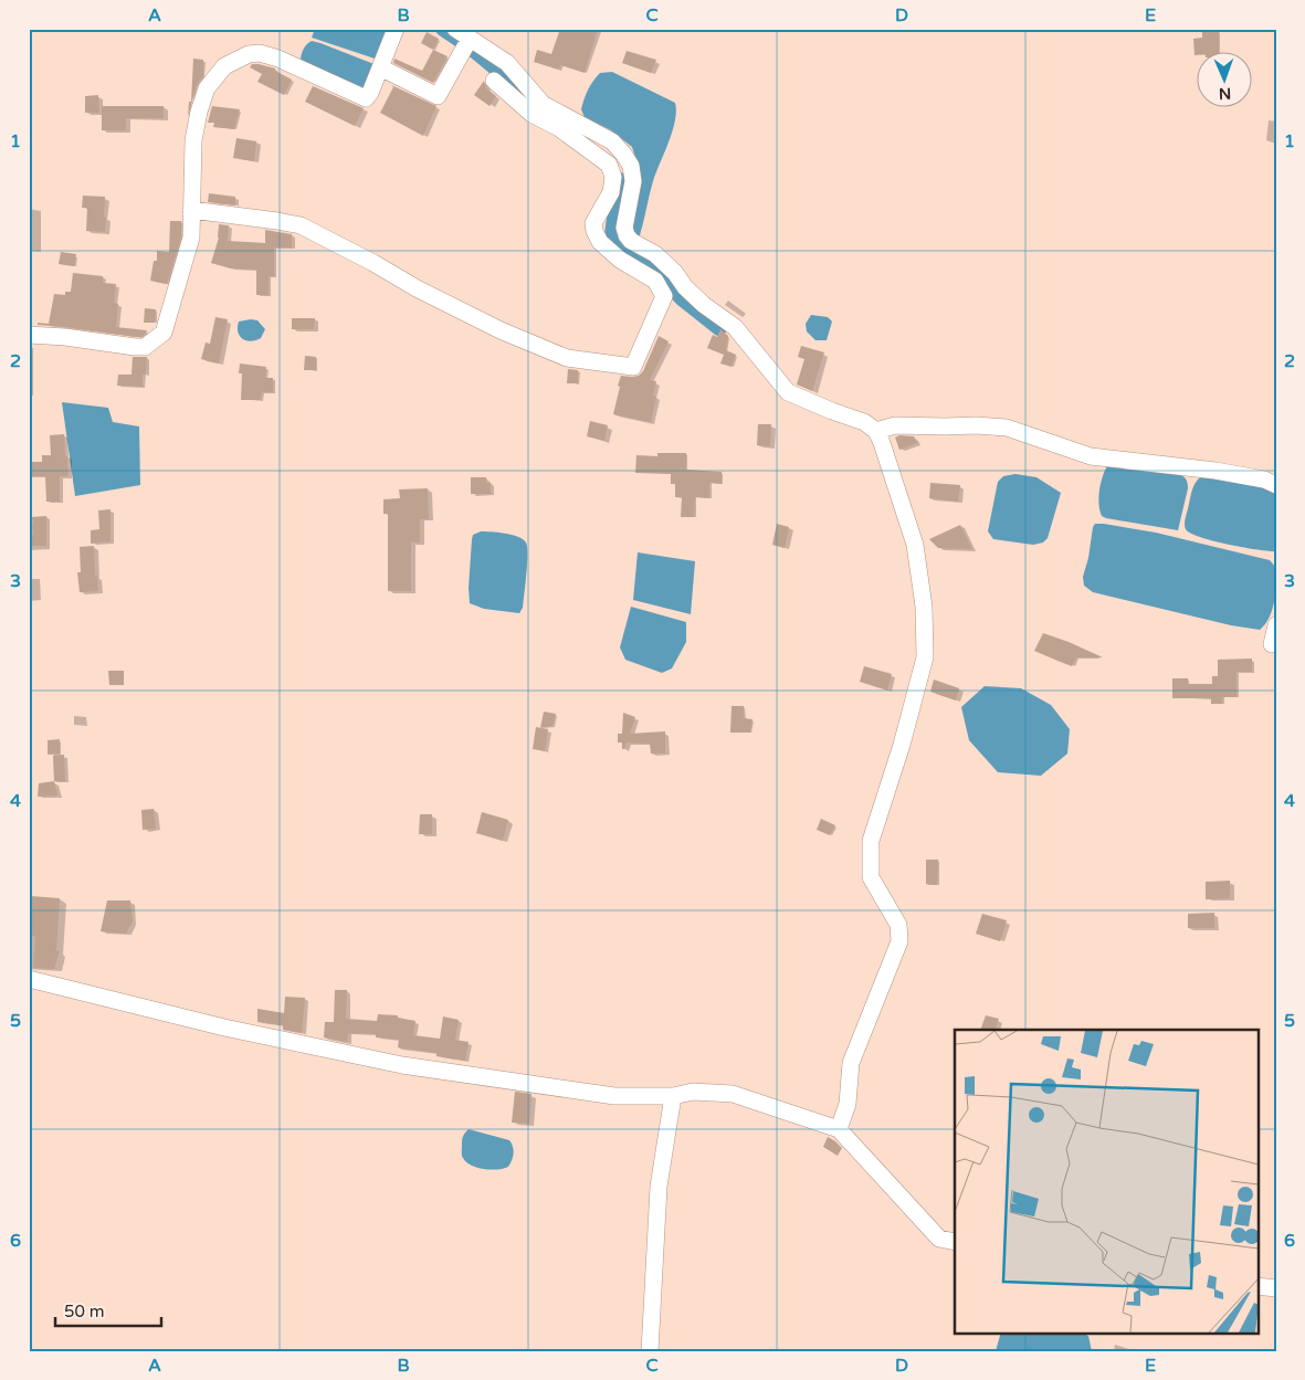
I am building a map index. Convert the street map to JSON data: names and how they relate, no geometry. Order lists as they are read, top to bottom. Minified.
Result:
{"scale_bar":"50 m","north":"bottom","grid":{"columns":["A","B","C","D","E"],"rows":["1","2","3","4","5","6"]}}
